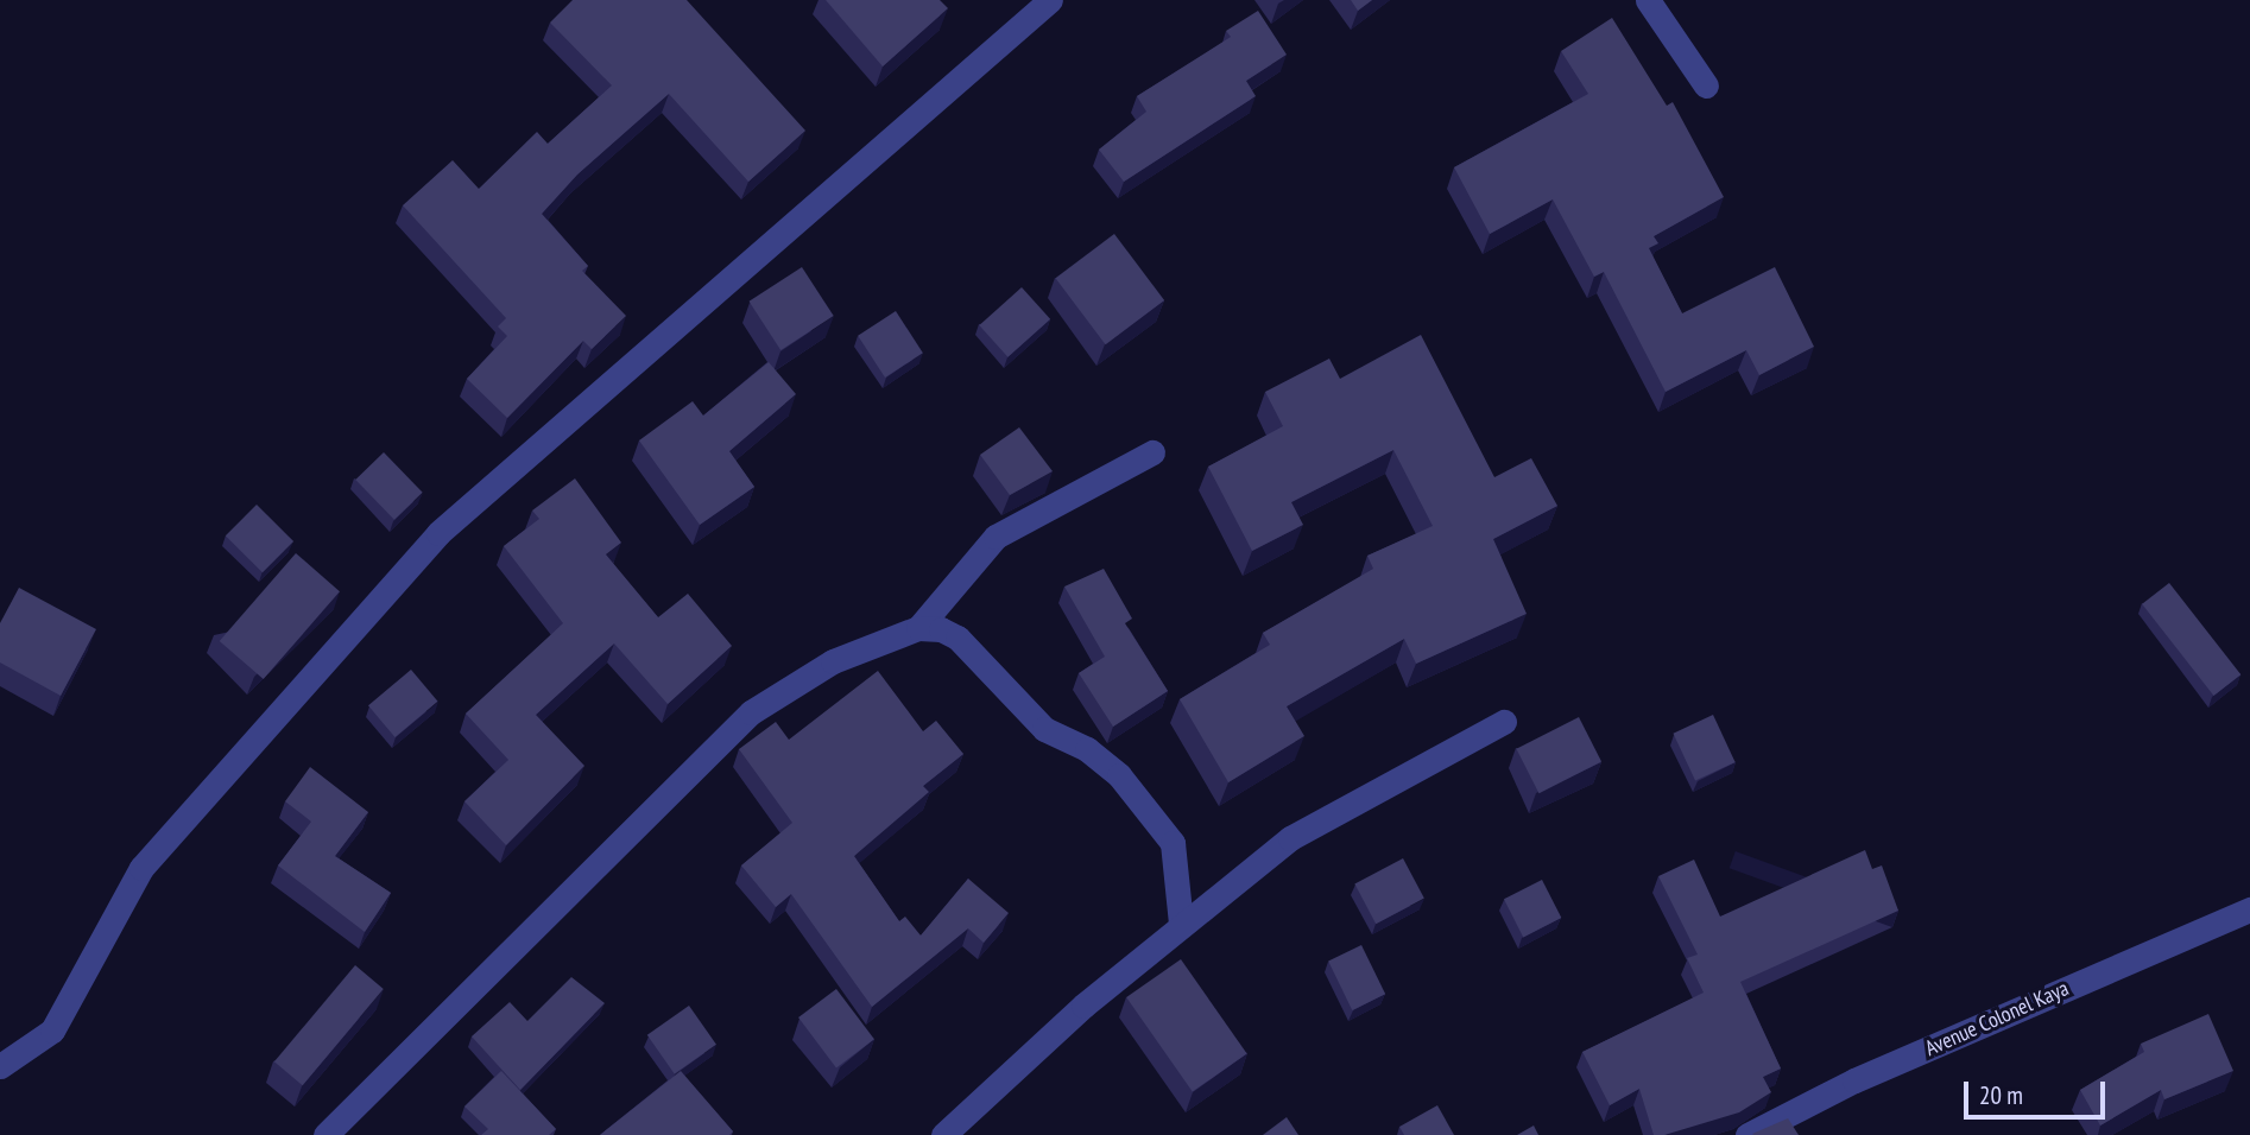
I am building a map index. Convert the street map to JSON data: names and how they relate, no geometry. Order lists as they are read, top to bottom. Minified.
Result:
{"streets":{"street":["Avenue Colonel Kaya"]},"scale_bar":"20 m"}
